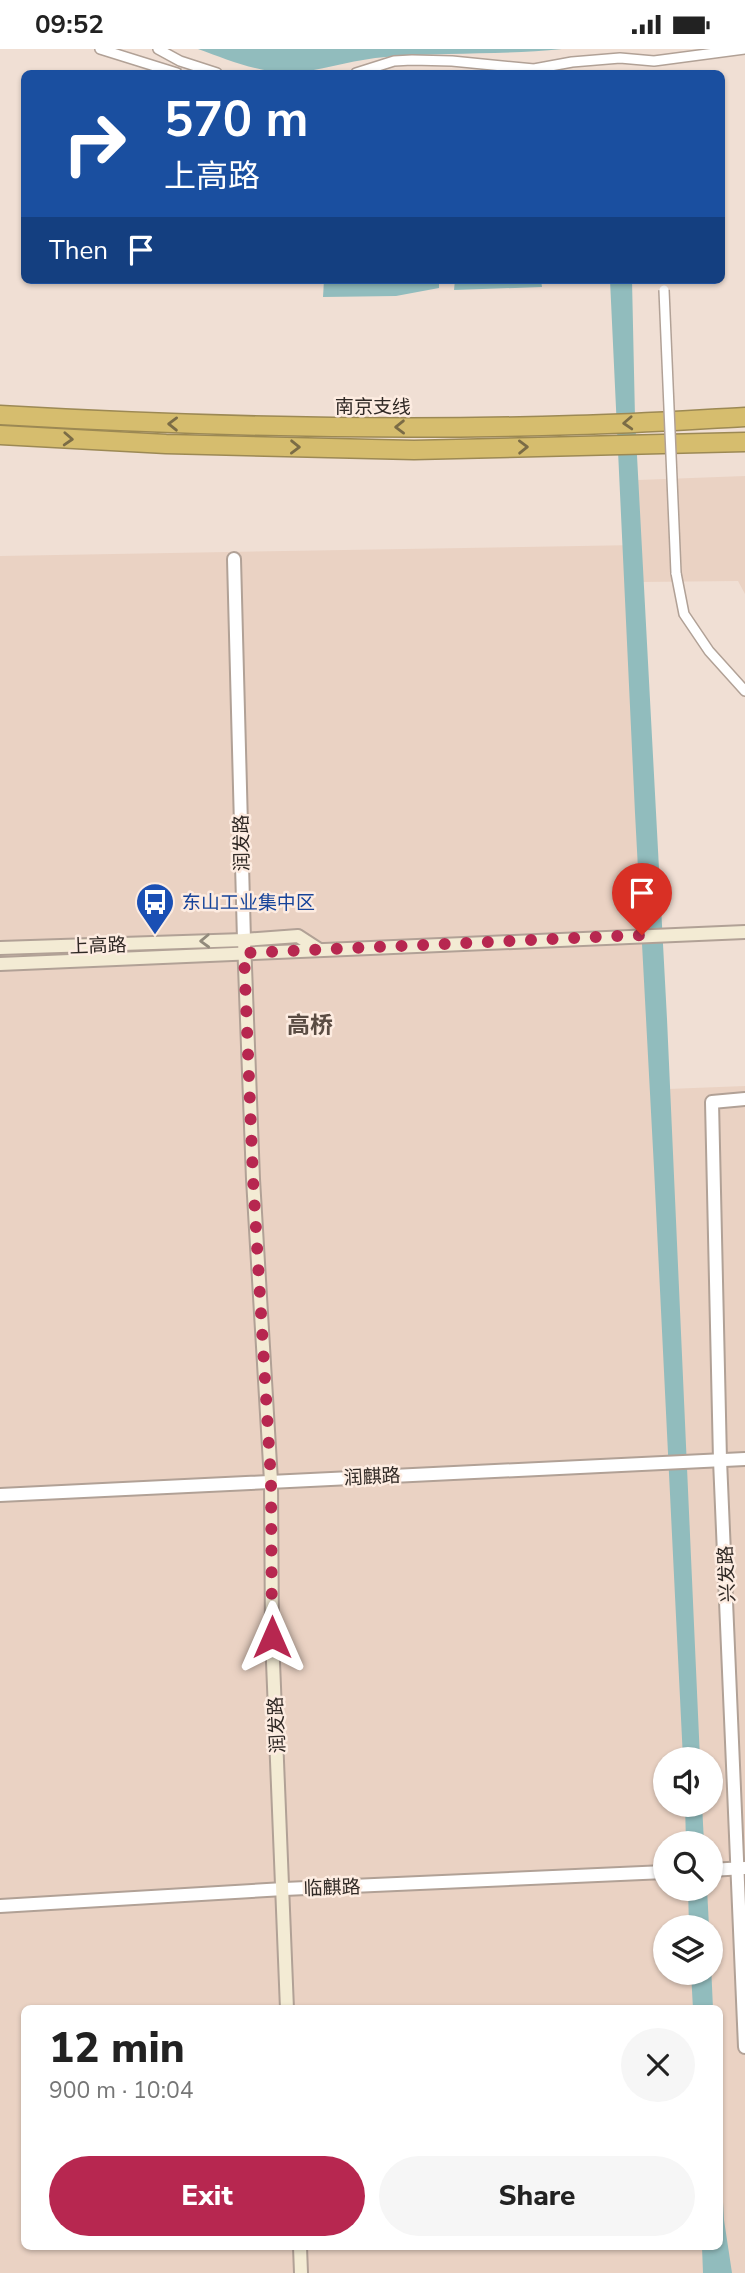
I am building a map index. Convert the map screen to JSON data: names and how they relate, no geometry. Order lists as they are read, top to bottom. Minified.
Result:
{"streets":{"highway":["南京支线"],"main road":["润发路","上高路"],"street":["润麒路","兴发路","临麒路"]},"crossings":[["润发路","上高路"],["润发路","润麒路"],["润发路","临麒路"],["润麒路","兴发路"]],"districts":["高桥"],"places":{"bus stop":["东山工业集中区"]},"page":{"status":"09:52","turn":["570 m","上高路"],"then":"Then","heading":["12 min","900 m · 10:04"],"buttons":["Exit","Share"]}}
